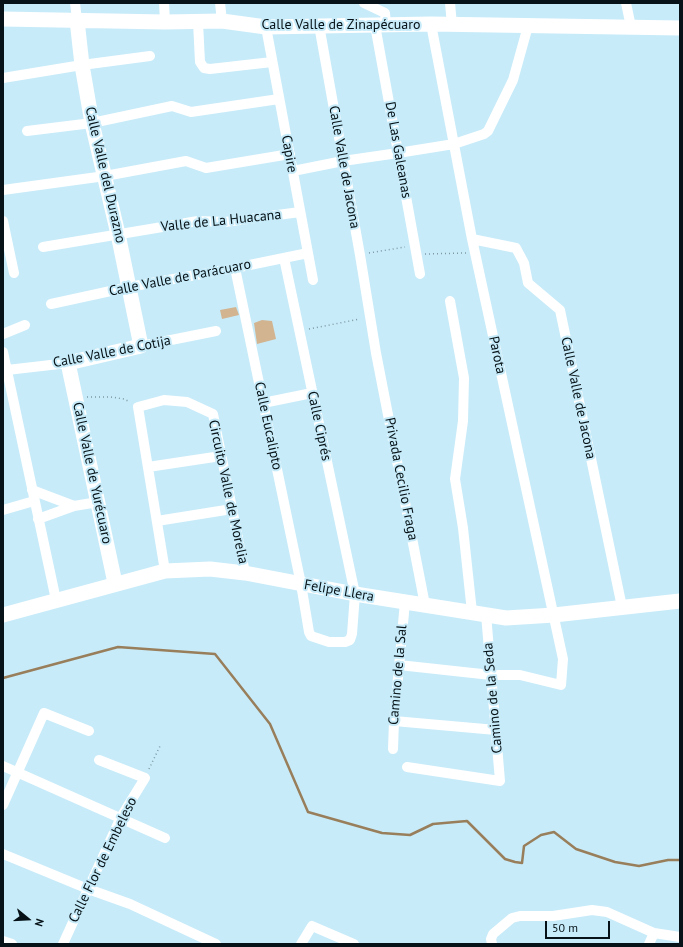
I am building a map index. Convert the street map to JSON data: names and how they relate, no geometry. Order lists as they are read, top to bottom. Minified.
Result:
{"streets":{"street":["Calle Valle de Zinapécuaro","De Las Galeanas","Capire","Calle Valle de Jacona","Calle Valle del Durazno","Valle de La Huacana","Calle Valle de Parácuaro","Calle Valle de Cotija","Parota","Calle Eucalipto","Calle Ciprés","Calle Valle de Yurécuaro","Privada Cecilio Fraga","Circuito Valle de Morelia","Felipe Llera","Camino de la Sal","Camino de la Seda","Calle Flor de Embeleso"]},"crossings":[["Calle Valle de Zinapécuaro","De Las Galeanas"],["Calle Valle de Zinapécuaro","Capire"],["Calle Valle de Zinapécuaro","Calle Valle de Jacona"],["Calle Valle de Zinapécuaro","Calle Valle del Durazno"],["Calle Valle de Zinapécuaro","Parota"],["Capire","Valle de La Huacana"],["Capire","Calle Valle de Parácuaro"],["Calle Valle de Jacona","Parota"],["Calle Valle de Jacona","Privada Cecilio Fraga"],["Calle Valle de Jacona","Felipe Llera"],["Calle Valle del Durazno","Valle de La Huacana"],["Calle Valle del Durazno","Calle Valle de Parácuaro"],["Calle Valle del Durazno","Calle Valle de Cotija"],["Calle Valle de Parácuaro","Calle Eucalipto"],["Calle Valle de Parácuaro","Calle Ciprés"],["Calle Valle de Cotija","Calle Valle de Yurécuaro"],["Parota","Felipe Llera"],["Parota","Camino de la Seda"],["Calle Eucalipto","Calle Ciprés"],["Calle Eucalipto","Felipe Llera"],["Calle Ciprés","Felipe Llera"],["Calle Valle de Yurécuaro","Felipe Llera"],["Privada Cecilio Fraga","Felipe Llera"],["Circuito Valle de Morelia","Felipe Llera"],["Felipe Llera","Camino de la Sal"],["Felipe Llera","Camino de la Seda"]],"scale_bar":"50 m","north":"right"}
